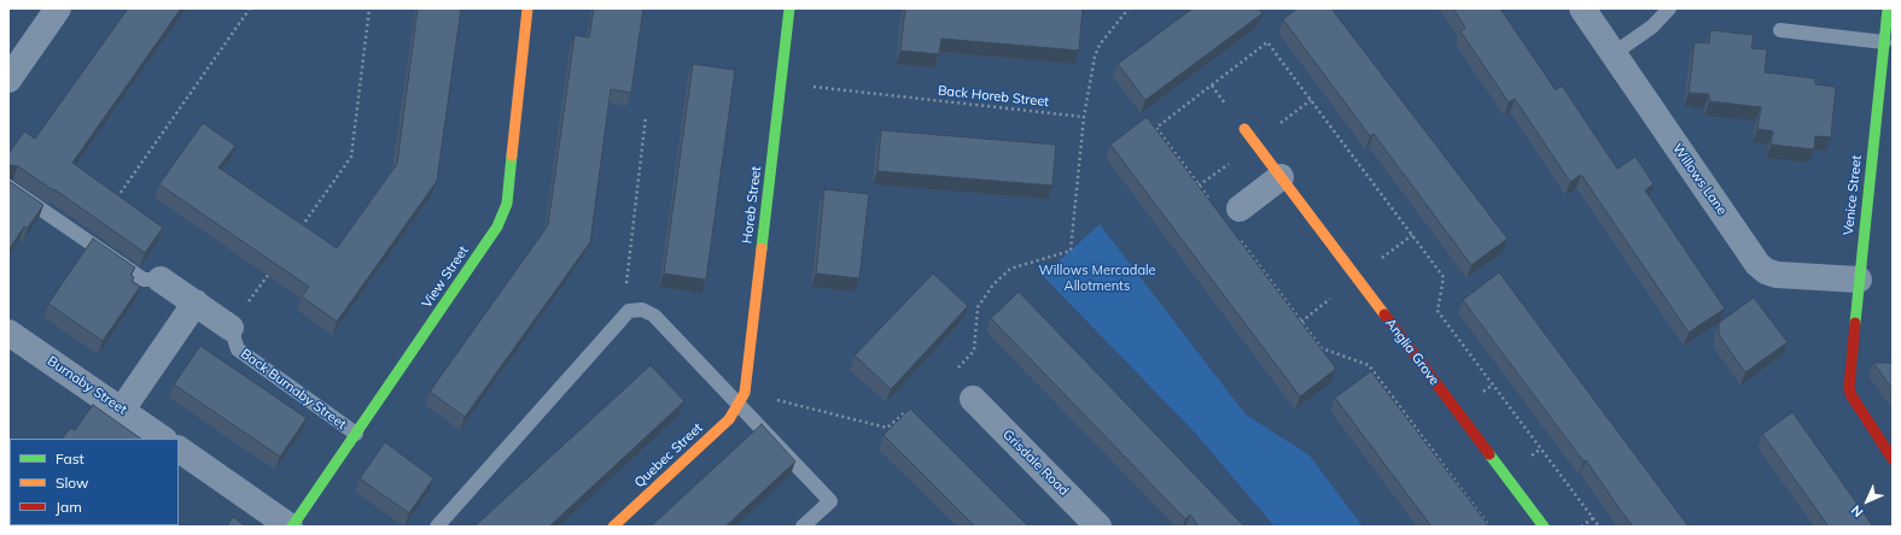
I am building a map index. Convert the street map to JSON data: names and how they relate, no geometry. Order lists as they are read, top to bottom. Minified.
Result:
{"streets":{"street":["Willows Lane","Venice Street","Horeb Street","View Street","Anglia Grove","Burnaby Street","Quebec Street","Grisdale Road"],"lane":["Back Burnaby Street"],"path":["Back Horeb Street"]},"crossings":[["Back Horeb Street","Horeb Street"],["Willows Lane","Venice Street"],["Horeb Street","Quebec Street"],["View Street","Back Burnaby Street"]],"parks":["Willows Mercadale Allotments"],"legend":["Fast","Slow","Jam"],"north":"bottom left"}
